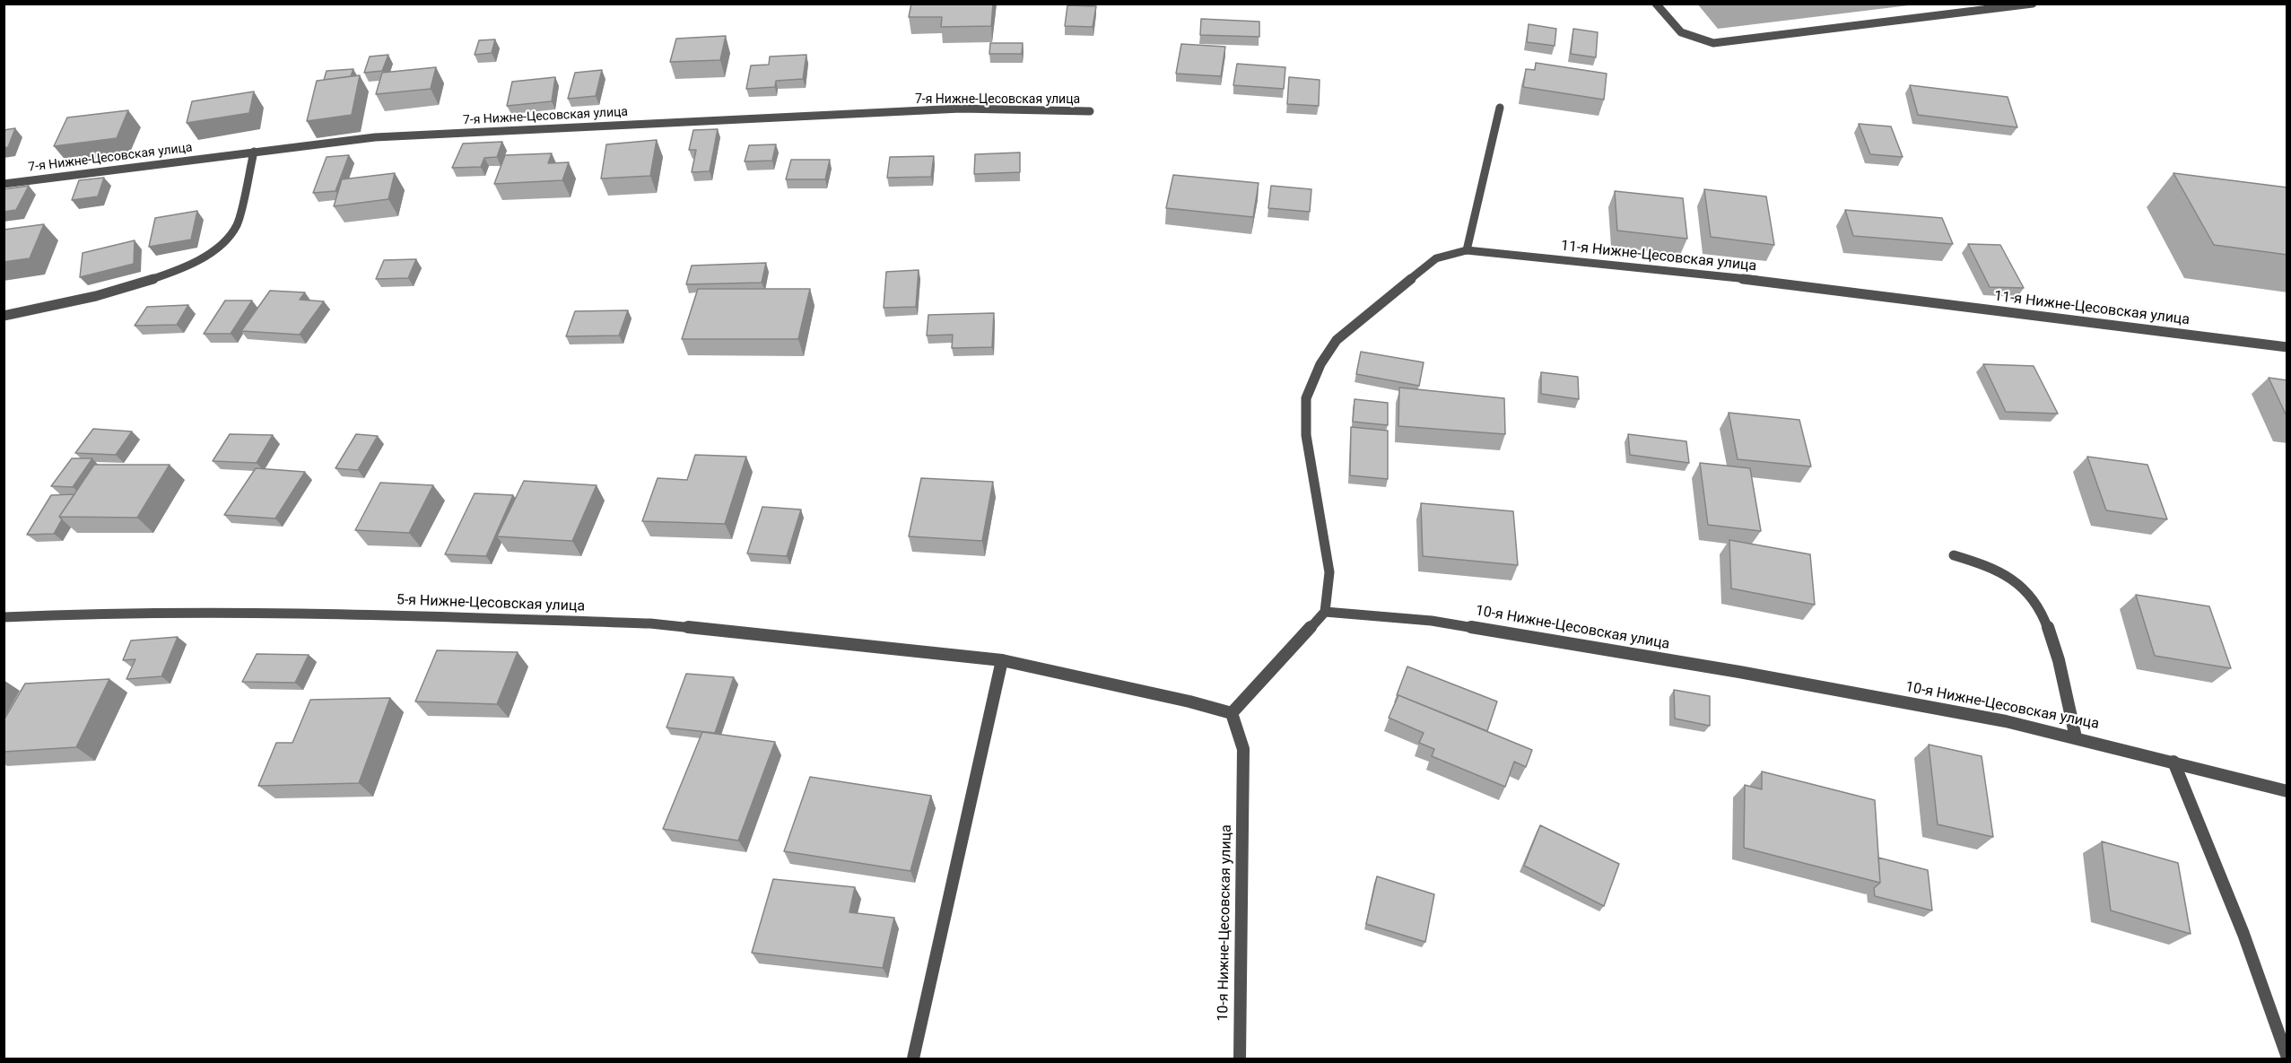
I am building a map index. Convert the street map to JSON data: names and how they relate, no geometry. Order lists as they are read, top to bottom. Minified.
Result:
{"streets":{"street":["7-я Нижне-Цесовская улица","11-я Нижне-Цесовская улица","5-я Нижне-Цесовская улица","10-я Нижне-Цесовская улица"]},"crossings":[["11-я Нижне-Цесовская улица","10-я Нижне-Цесовская улица"],["5-я Нижне-Цесовская улица","10-я Нижне-Цесовская улица"]]}
